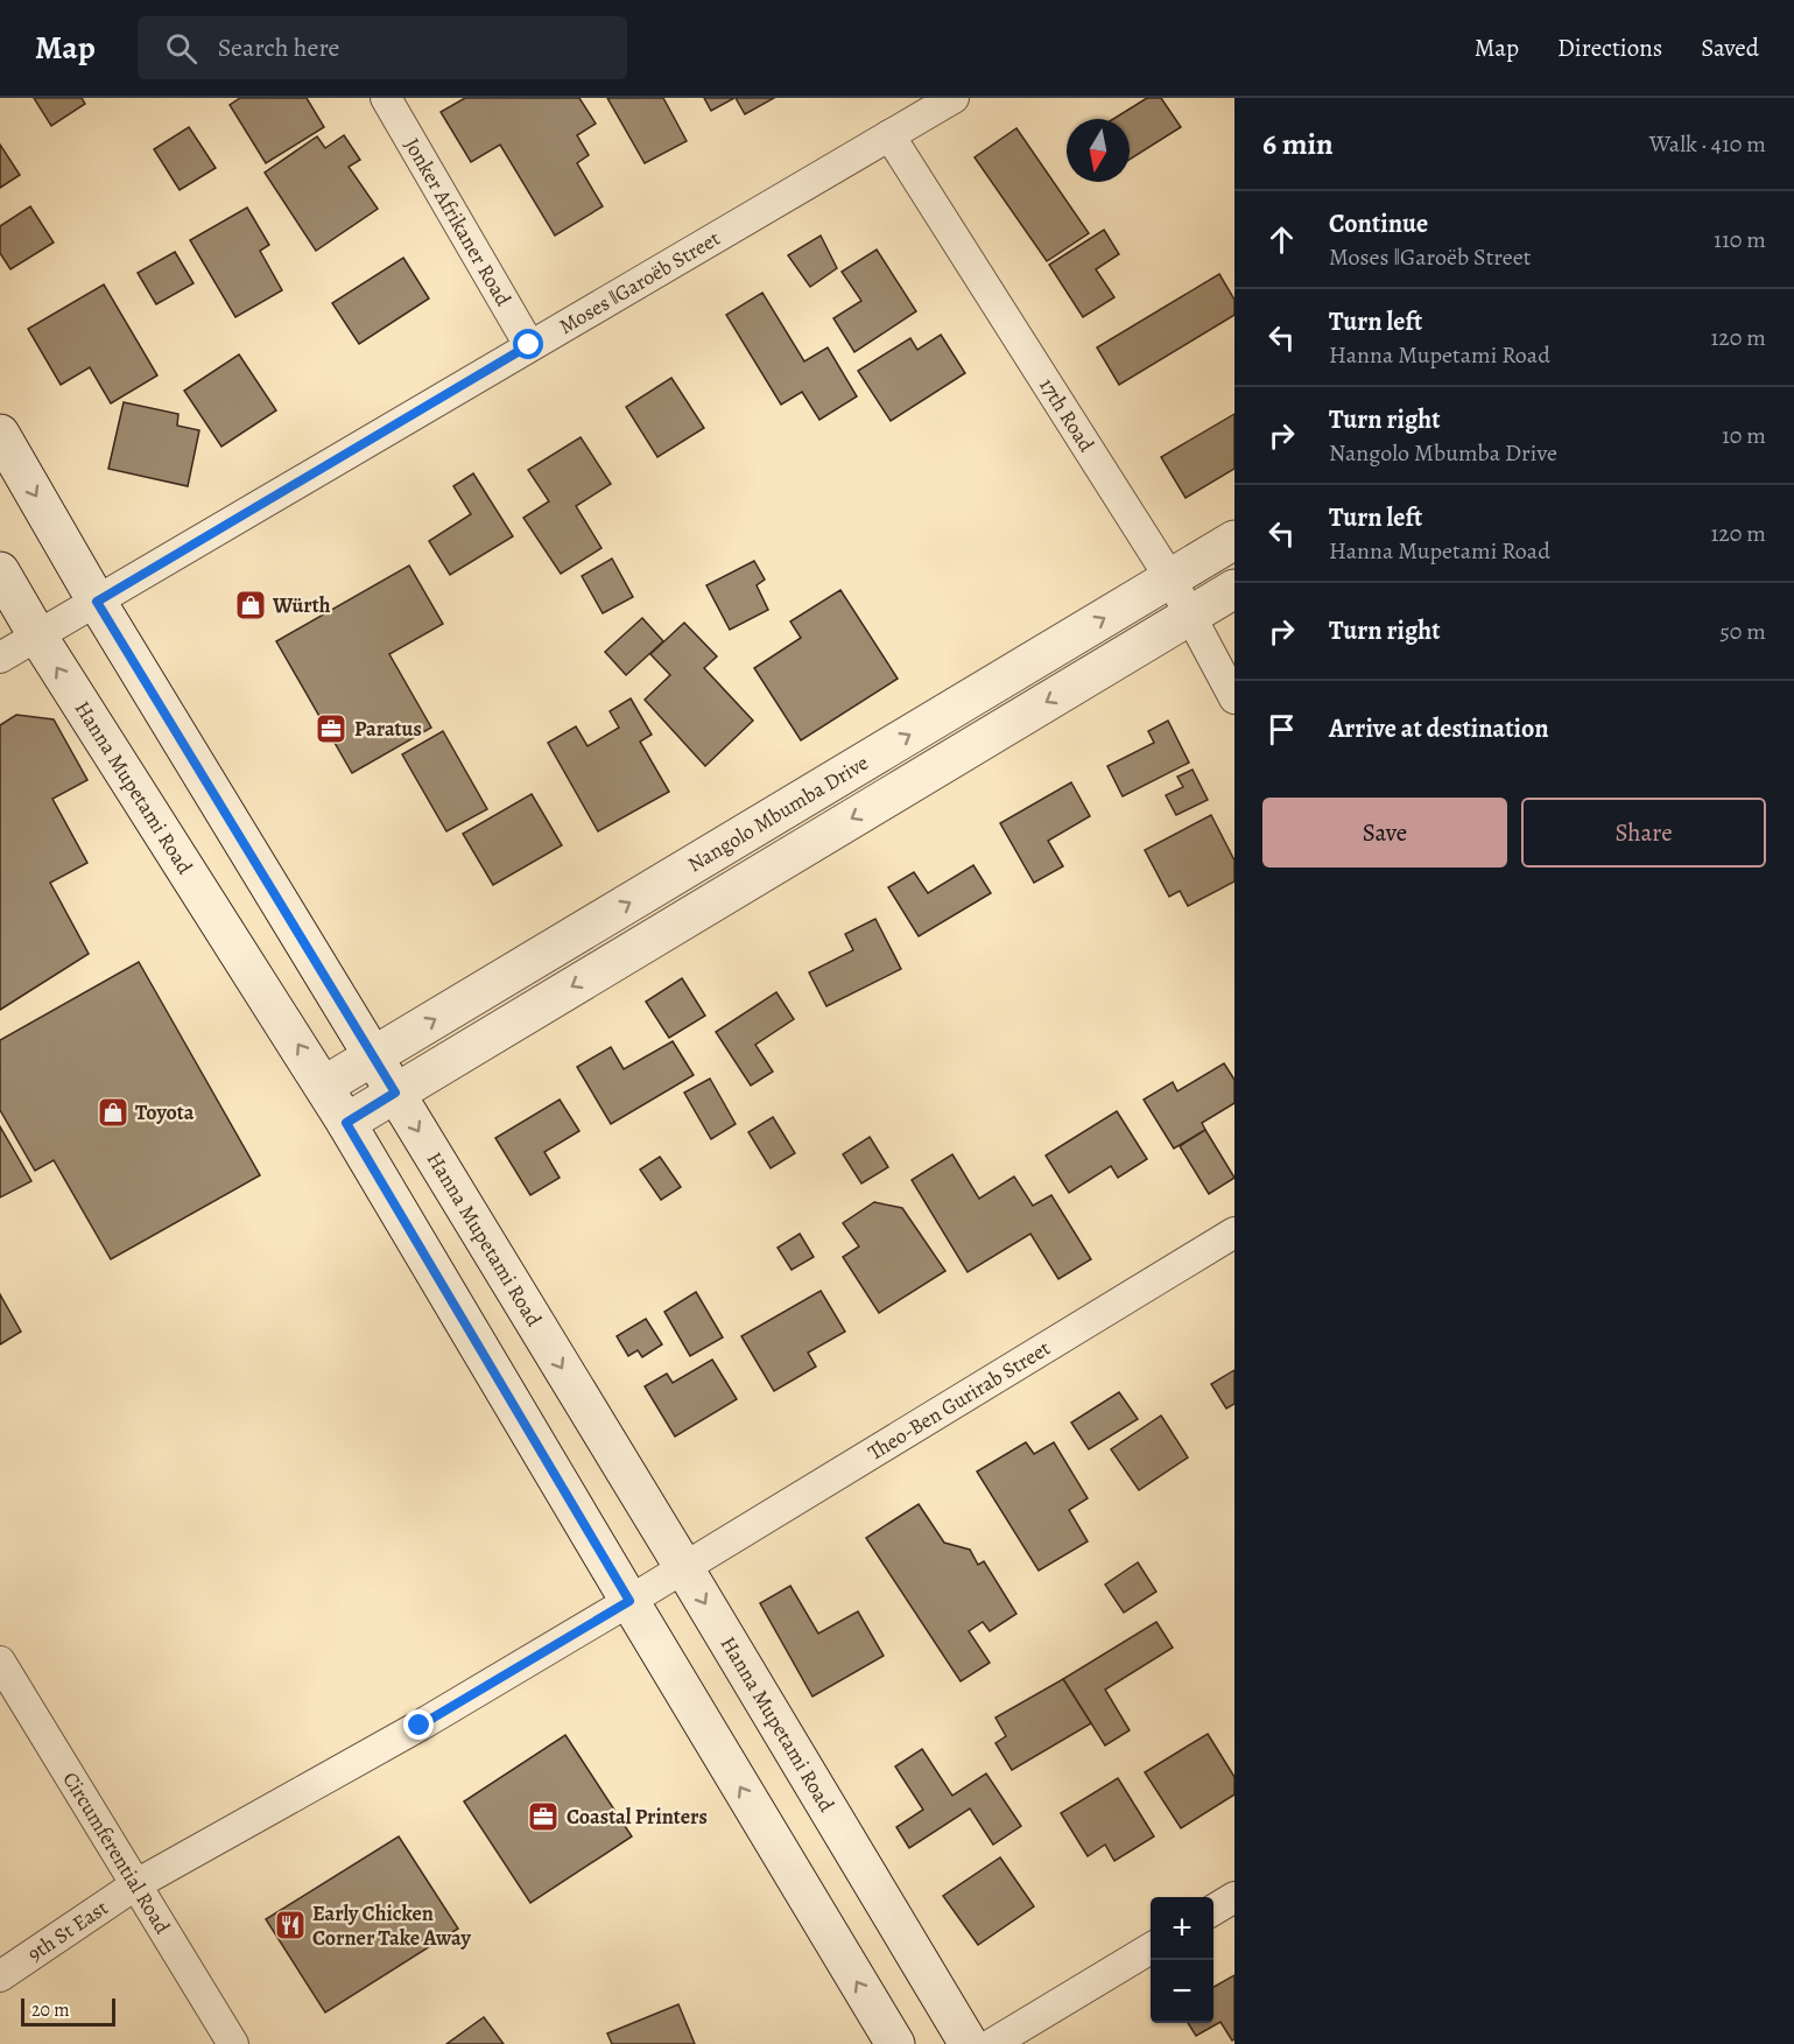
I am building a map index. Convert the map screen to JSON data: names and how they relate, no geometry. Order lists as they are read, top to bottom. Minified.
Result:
{"streets":{"main road":["Hanna Mupetami Road","Nangolo Mbumba Drive"],"street":["Jonker Afrikaner Road","Moses ǁGaroëb Street","17th Road","Theo-Ben Gurirab Street","Circumferential Road","9th St East"]},"crossings":[["Jonker Afrikaner Road","Moses ǁGaroëb Street"],["Moses ǁGaroëb Street","17th Road"],["Moses ǁGaroëb Street","Hanna Mupetami Road"],["17th Road","Nangolo Mbumba Drive"],["Hanna Mupetami Road","Nangolo Mbumba Drive"],["Hanna Mupetami Road","Theo-Ben Gurirab Street"],["Hanna Mupetami Road","9th St East"],["Theo-Ben Gurirab Street","9th St East"],["Circumferential Road","9th St East"]],"places":{"shop":["Würth","Toyota"],"office":["Paratus","Coastal Printers"],"restaurant":["Early Chicken Corner Take Away"]},"scale_bar":"20 m","north":"bottom","page":{"header":"Map","search":"Search here","nav":["Map","Directions","Saved"],"heading":["6 min","Walk · 410 m"],"list":[["Continue","Moses ǁGaroëb Street","110 m"],["Turn left","Hanna Mupetami Road","120 m"],["Turn right","Nangolo Mbumba Drive","10 m"],["Turn left","Hanna Mupetami Road","120 m"],["Turn right","50 m"],"Arrive at destination"],"buttons":["Save","Share"],"map_buttons":["+","−"],"scale":"20 m"}}
